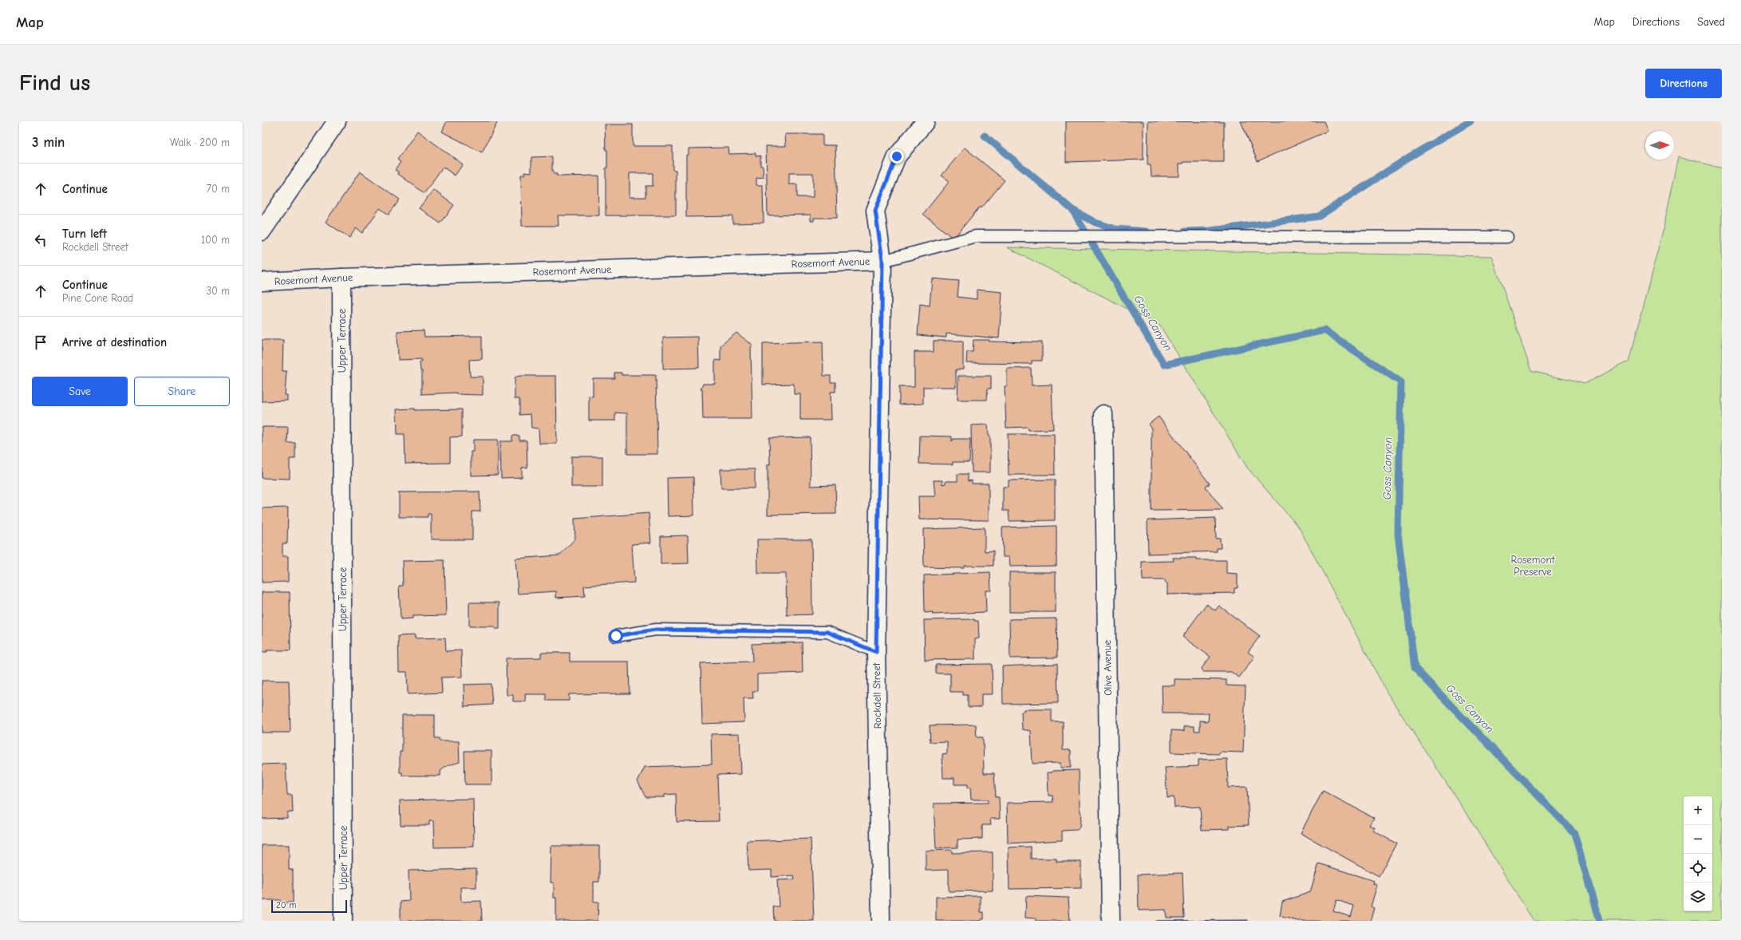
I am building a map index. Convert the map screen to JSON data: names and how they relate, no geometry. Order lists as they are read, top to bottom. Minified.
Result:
{"streets":{"street":["Rosemont Avenue","Upper Terrace","Olive Avenue","Rockdell Street"]},"crossings":[["Rosemont Avenue","Upper Terrace"],["Rosemont Avenue","Rockdell Street"]],"water":["Goss Canyon"],"parks":["Rosemont Preserve"],"scale_bar":"20 m","north":"right","page":{"header":"Map","nav":["Map","Directions","Saved"],"buttons":["Directions",["Save","Share"]],"title":"Find us","heading":["3 min","Walk · 200 m"],"list":[["Continue","70 m"],["Turn left","Rockdell Street","100 m"],["Continue","Pine Cone Road","30 m"],"Arrive at destination"],"map_buttons":["+","−"],"scale":"20 m"}}
